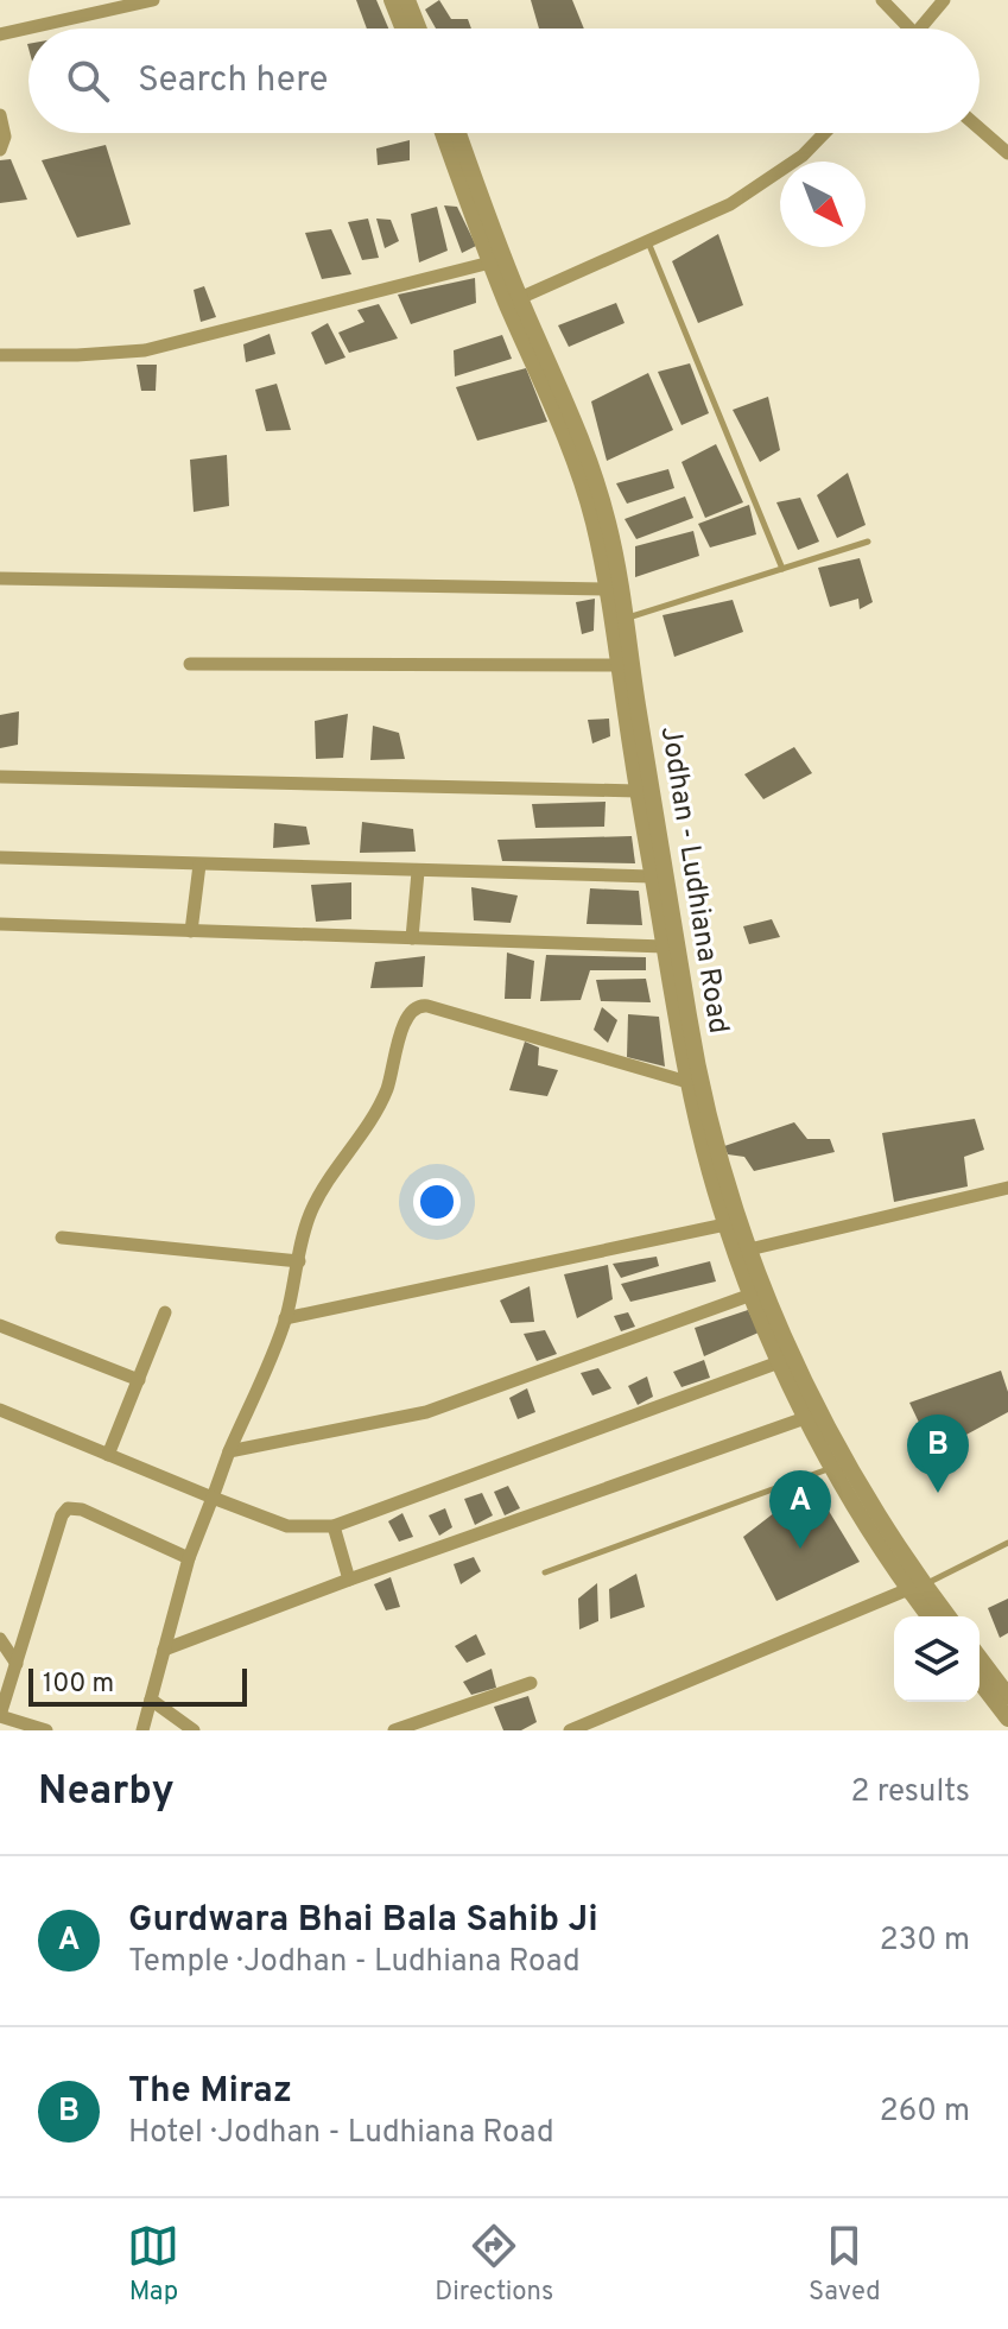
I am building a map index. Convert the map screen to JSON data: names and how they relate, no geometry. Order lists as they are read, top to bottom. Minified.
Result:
{"streets":{"street":["Jodhan - Ludhiana Road"]},"scale_bar":"100 m","north":"bottom right","page":{"search":"Search here","pins":["B","A"],"scale":"100 m","heading":["Nearby","2 results"],"list":[{"mark":"A","name":"Gurdwara Bhai Bala Sahib Ji","note":"Temple · Jodhan - Ludhiana Road","value":"230 m"},{"mark":"B","name":"The Miraz","note":"Hotel · Jodhan - Ludhiana Road","value":"260 m"}],"nav":["Map","Directions","Saved"]}}
